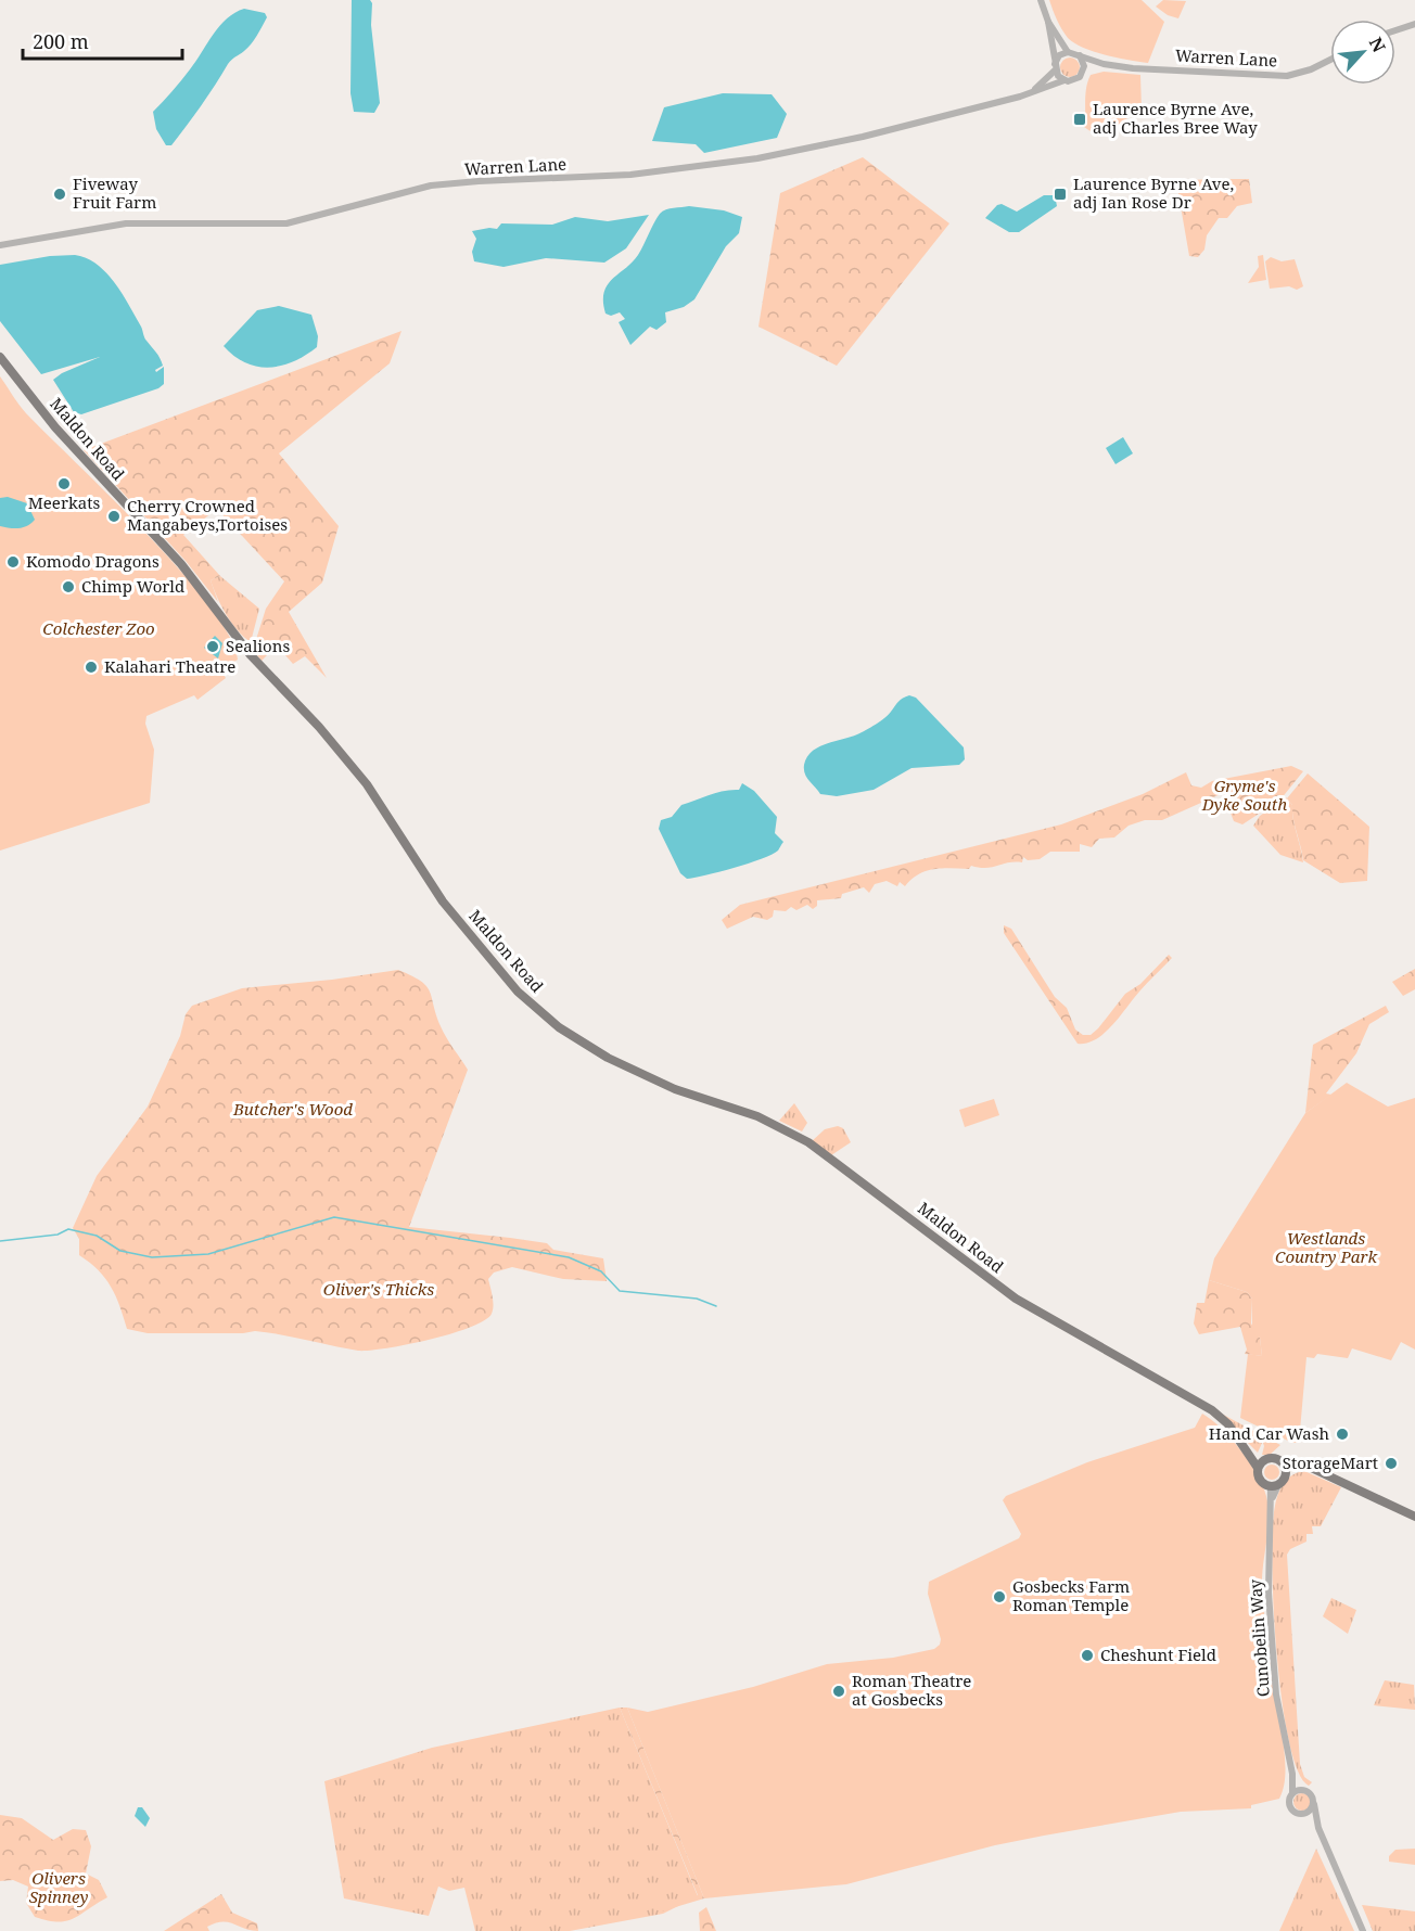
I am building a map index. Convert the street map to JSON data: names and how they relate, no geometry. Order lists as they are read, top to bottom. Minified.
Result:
{"streets":{"main road":["Maldon Road"],"street":["Warren Lane","Cunobelin Way"]},"crossings":[["Maldon Road","Cunobelin Way"]],"parks":["Colchester Zoo","Gryme's Dyke South","Butcher's Wood","Westlands Country Park","Oliver's Thicks","Olivers Spinney"],"places":{"transit":["Laurence Byrne Ave, adj Charles Bree Way","Laurence Byrne Ave, adj Ian Rose Dr"],"other":["Fiveway Fruit Farm","Meerkats","Cherry Crowned Mangabeys,Tortoises","Komodo Dragons","Chimp World","Sealions","Kalahari Theatre","Hand Car Wash","StorageMart","Gosbecks Farm Roman Temple","Cheshunt Field","Roman Theatre at Gosbecks"]},"scale_bar":"200 m","north":"top right"}
